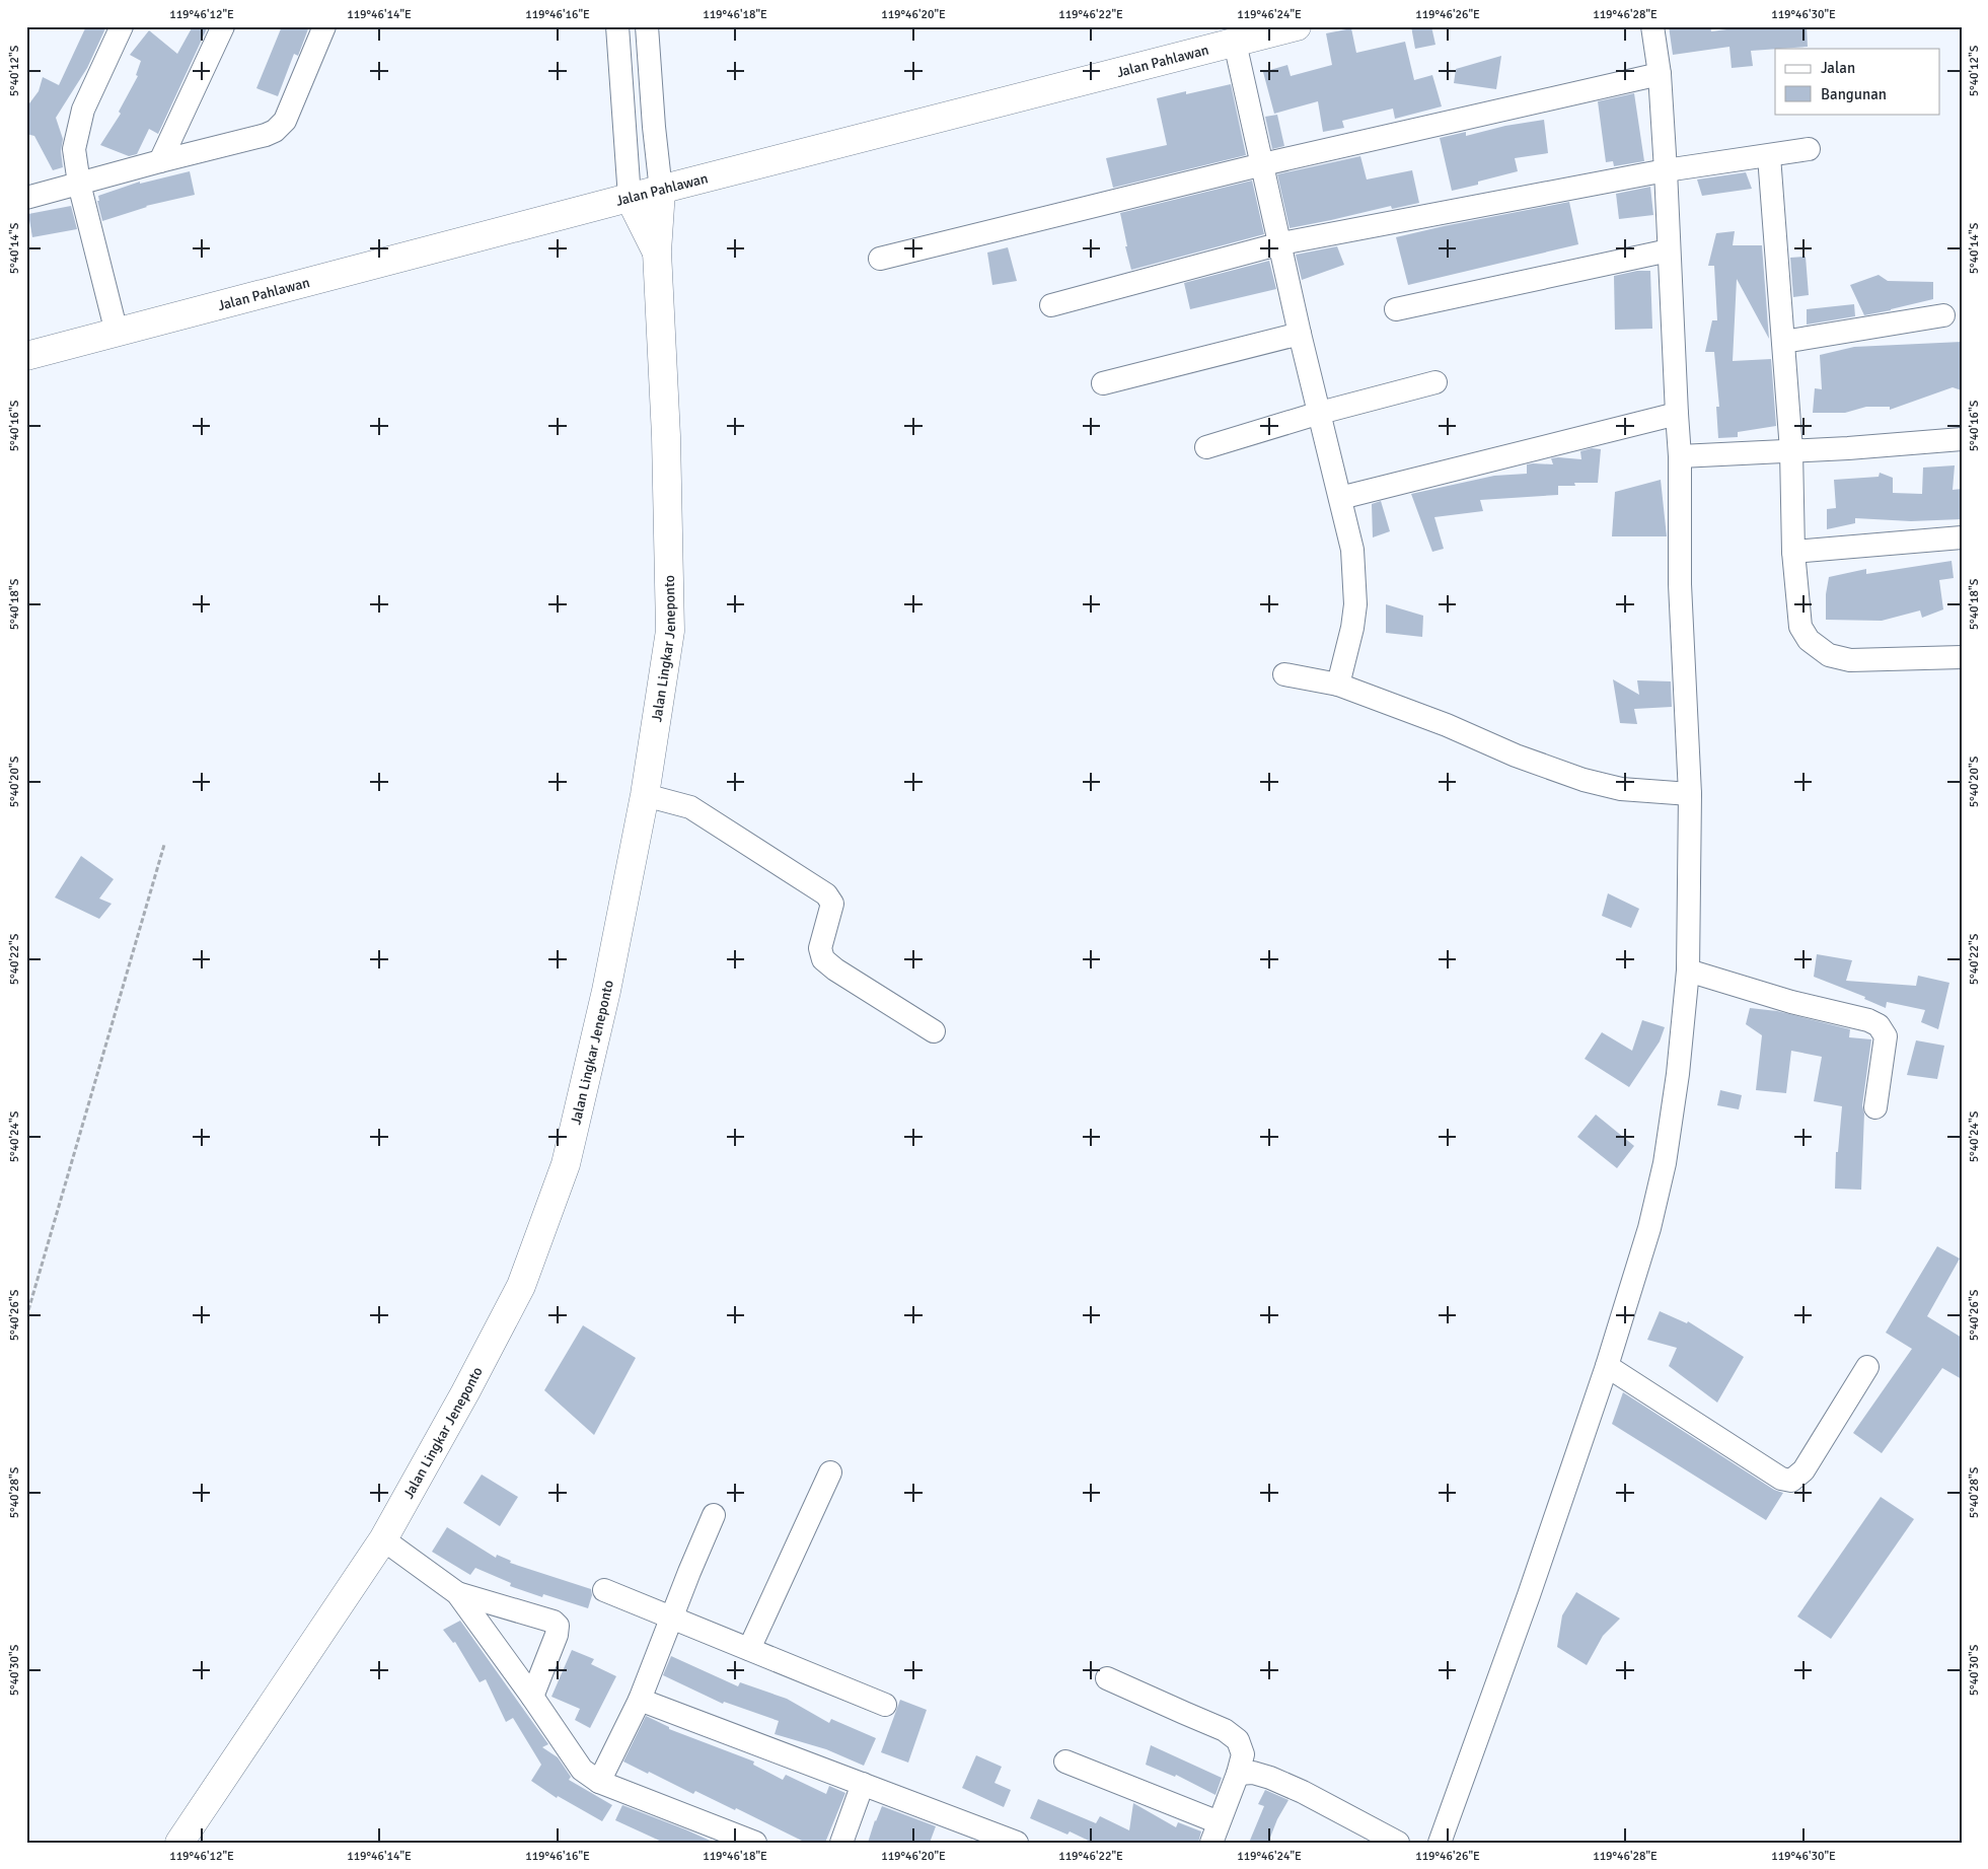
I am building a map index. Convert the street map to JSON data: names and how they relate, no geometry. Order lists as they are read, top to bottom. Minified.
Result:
{"streets":{"main road":["Jalan Pahlawan","Jalan Lingkar Jeneponto"]},"crossings":[["Jalan Pahlawan","Jalan Lingkar Jeneponto"]],"legend":["Jalan","Bangunan"],"coordinates":["119°46'12\"E","119°46'14\"E","119°46'16\"E","119°46'18\"E","119°46'20\"E","119°46'22\"E","119°46'24\"E","119°46'26\"E","119°46'28\"E","119°46'30\"E","5°40'12\"S","5°40'14\"S","5°40'16\"S","5°40'18\"S","5°40'20\"S","5°40'22\"S","5°40'24\"S","5°40'26\"S","5°40'28\"S","5°40'30\"S"]}
